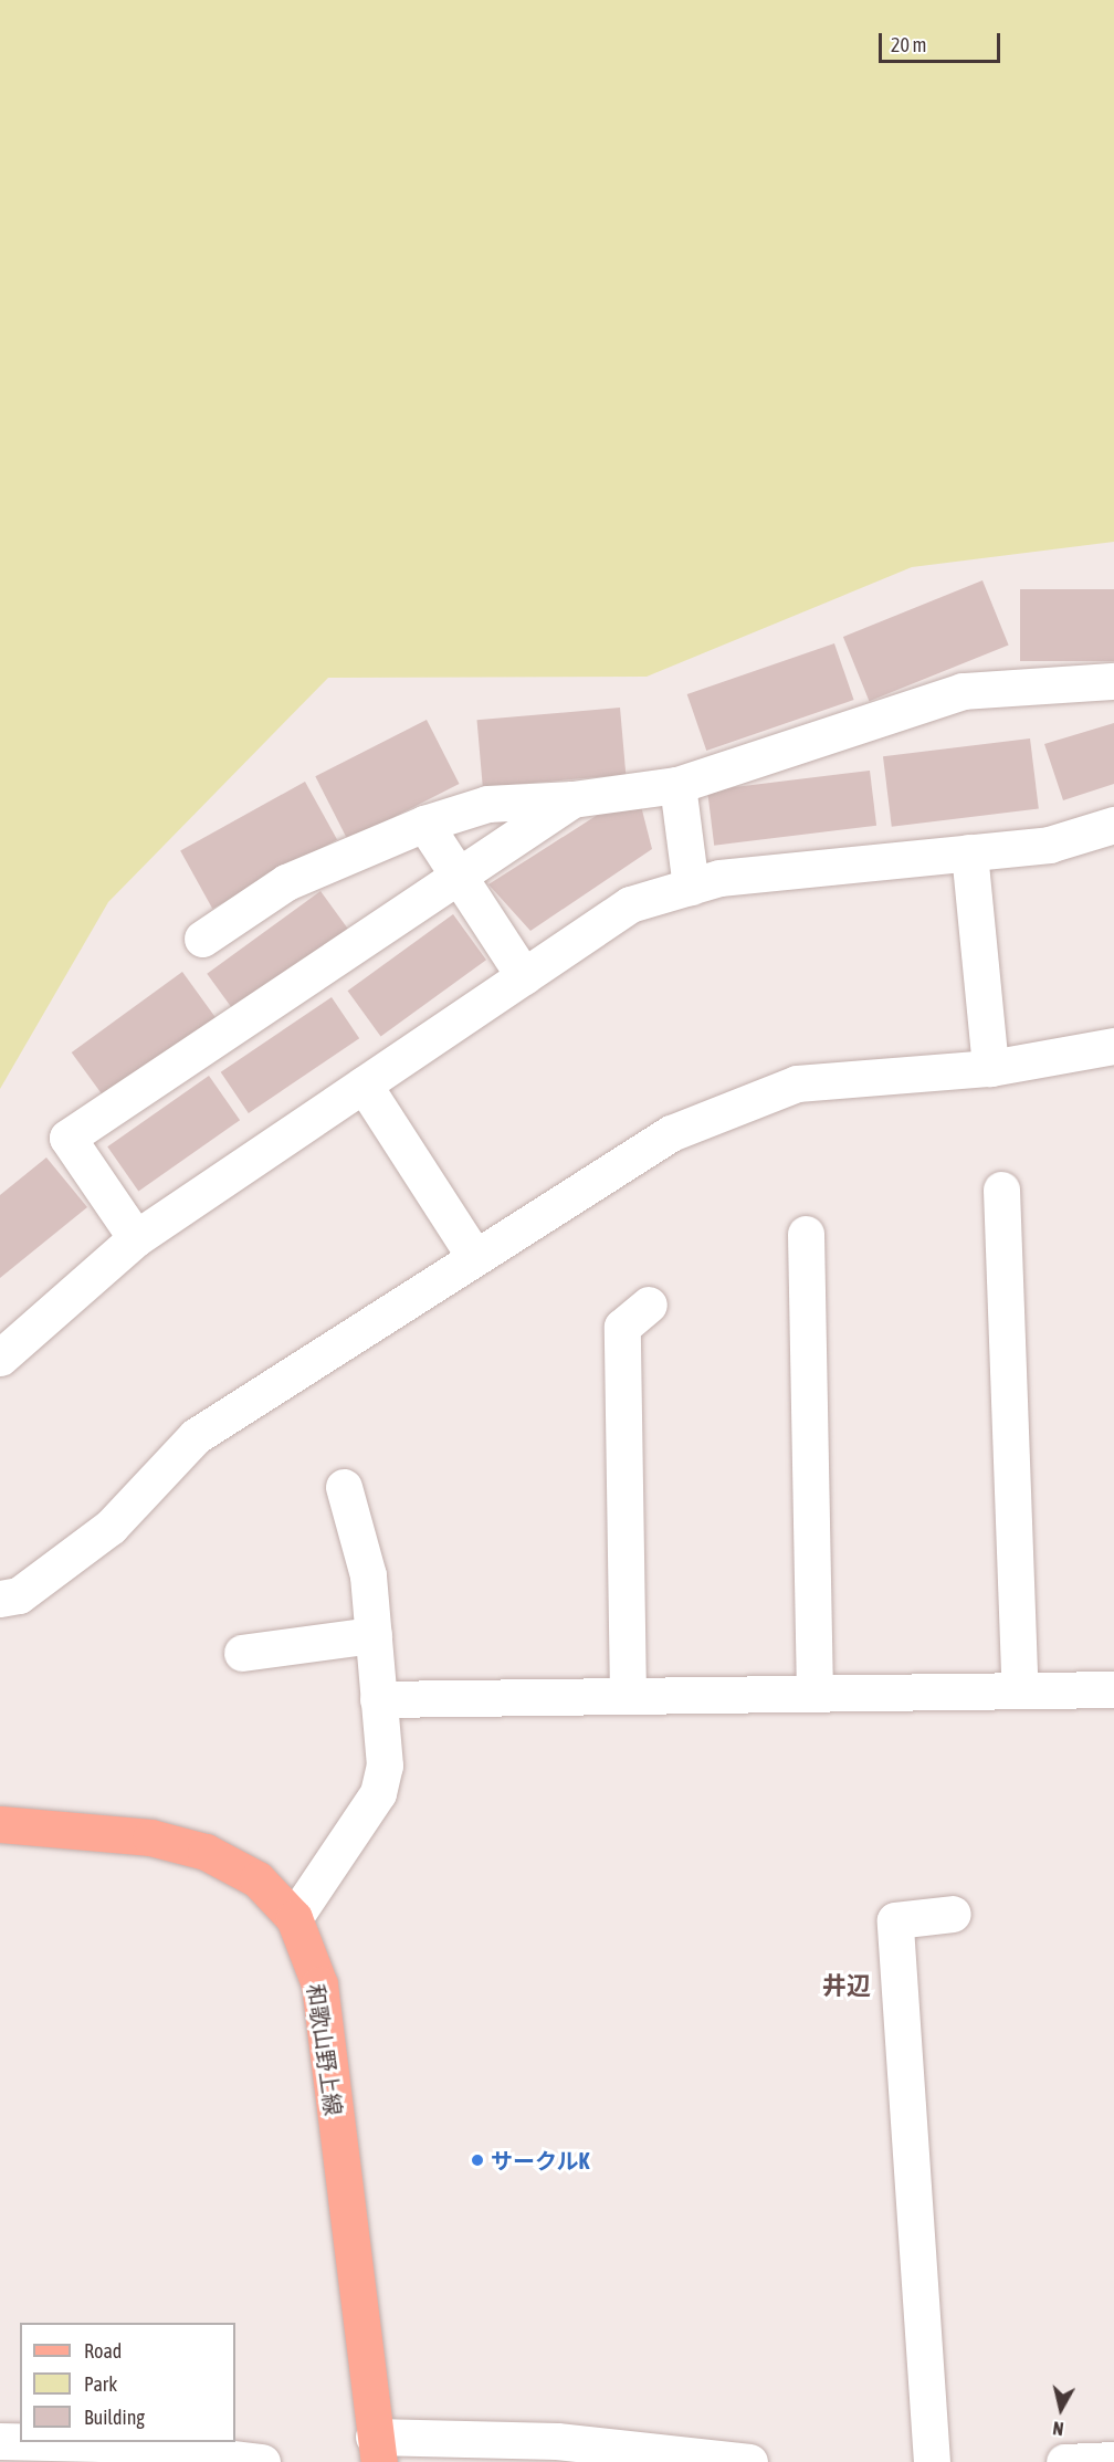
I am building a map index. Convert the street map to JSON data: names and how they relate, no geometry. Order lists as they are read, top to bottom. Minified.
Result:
{"streets":{"main road":["和歌山野上線"]},"districts":["井辺"],"places":["サークルK"],"legend":["Road","Park","Building"],"scale_bar":"20 m","north":"bottom"}
